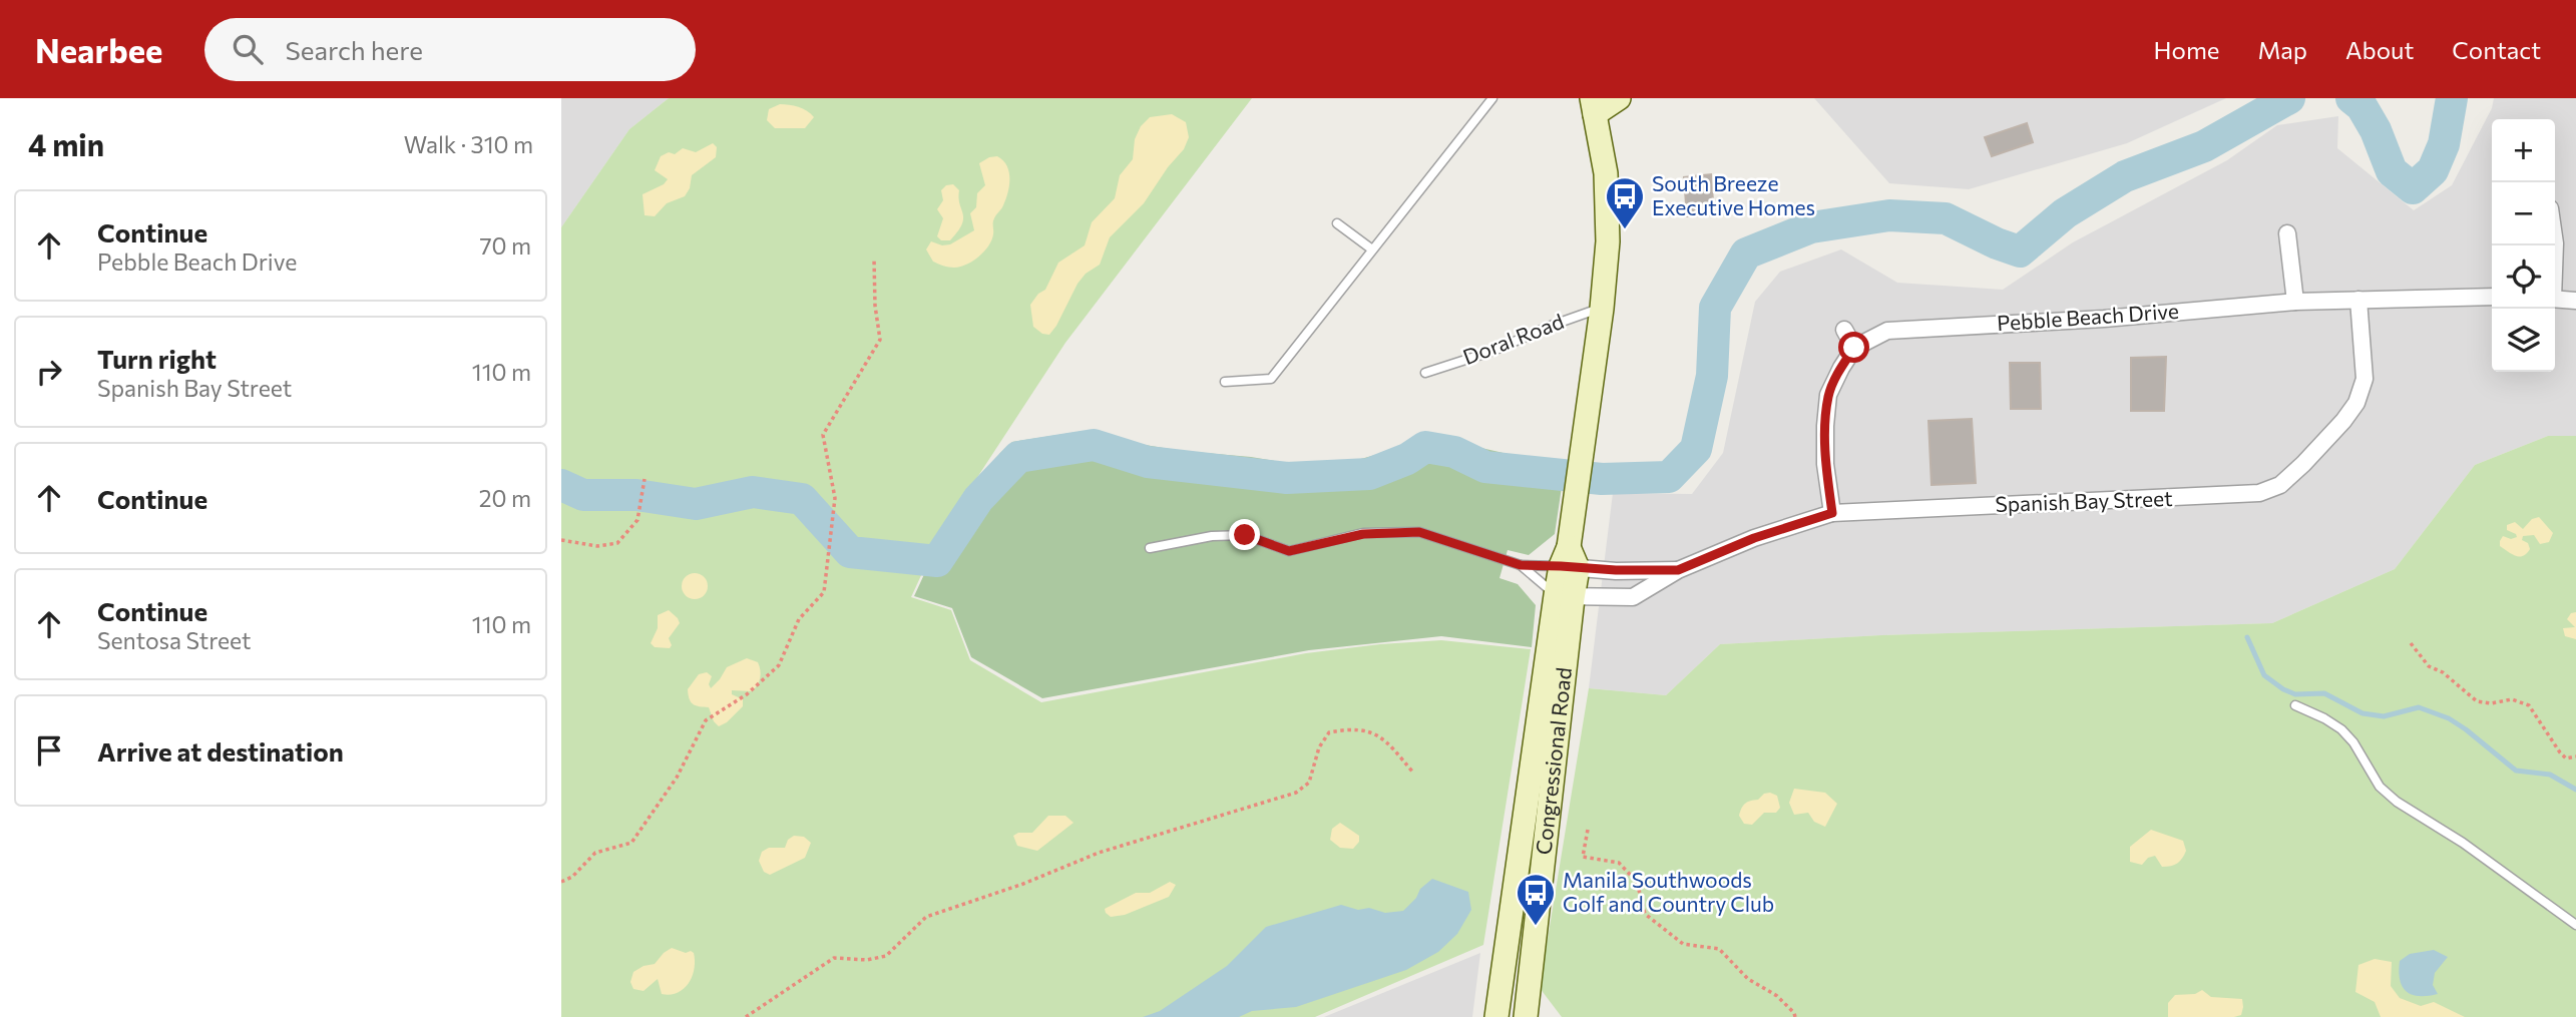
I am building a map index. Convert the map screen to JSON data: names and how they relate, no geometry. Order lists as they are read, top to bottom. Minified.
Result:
{"streets":{"main road":["Congressional Road"],"street":["Pebble Beach Drive","Spanish Bay Street"],"lane":["Doral Road"]},"crossings":[["Pebble Beach Drive","Spanish Bay Street"],["Doral Road","Congressional Road"],["Spanish Bay Street","Congressional Road"]],"places":{"bus stop":["South Breeze Executive Homes","Manila Southwoods Golf and Country Club"]},"page":{"header":"Nearbee","search":"Search here","nav":["Home","Map","About","Contact"],"heading":["4 min","Walk · 310 m"],"map_buttons":["+","−"],"list":[["Continue","Pebble Beach Drive","70 m"],["Turn right","Spanish Bay Street","110 m"],["Continue","20 m"],["Continue","Sentosa Street","110 m"],"Arrive at destination"]}}
